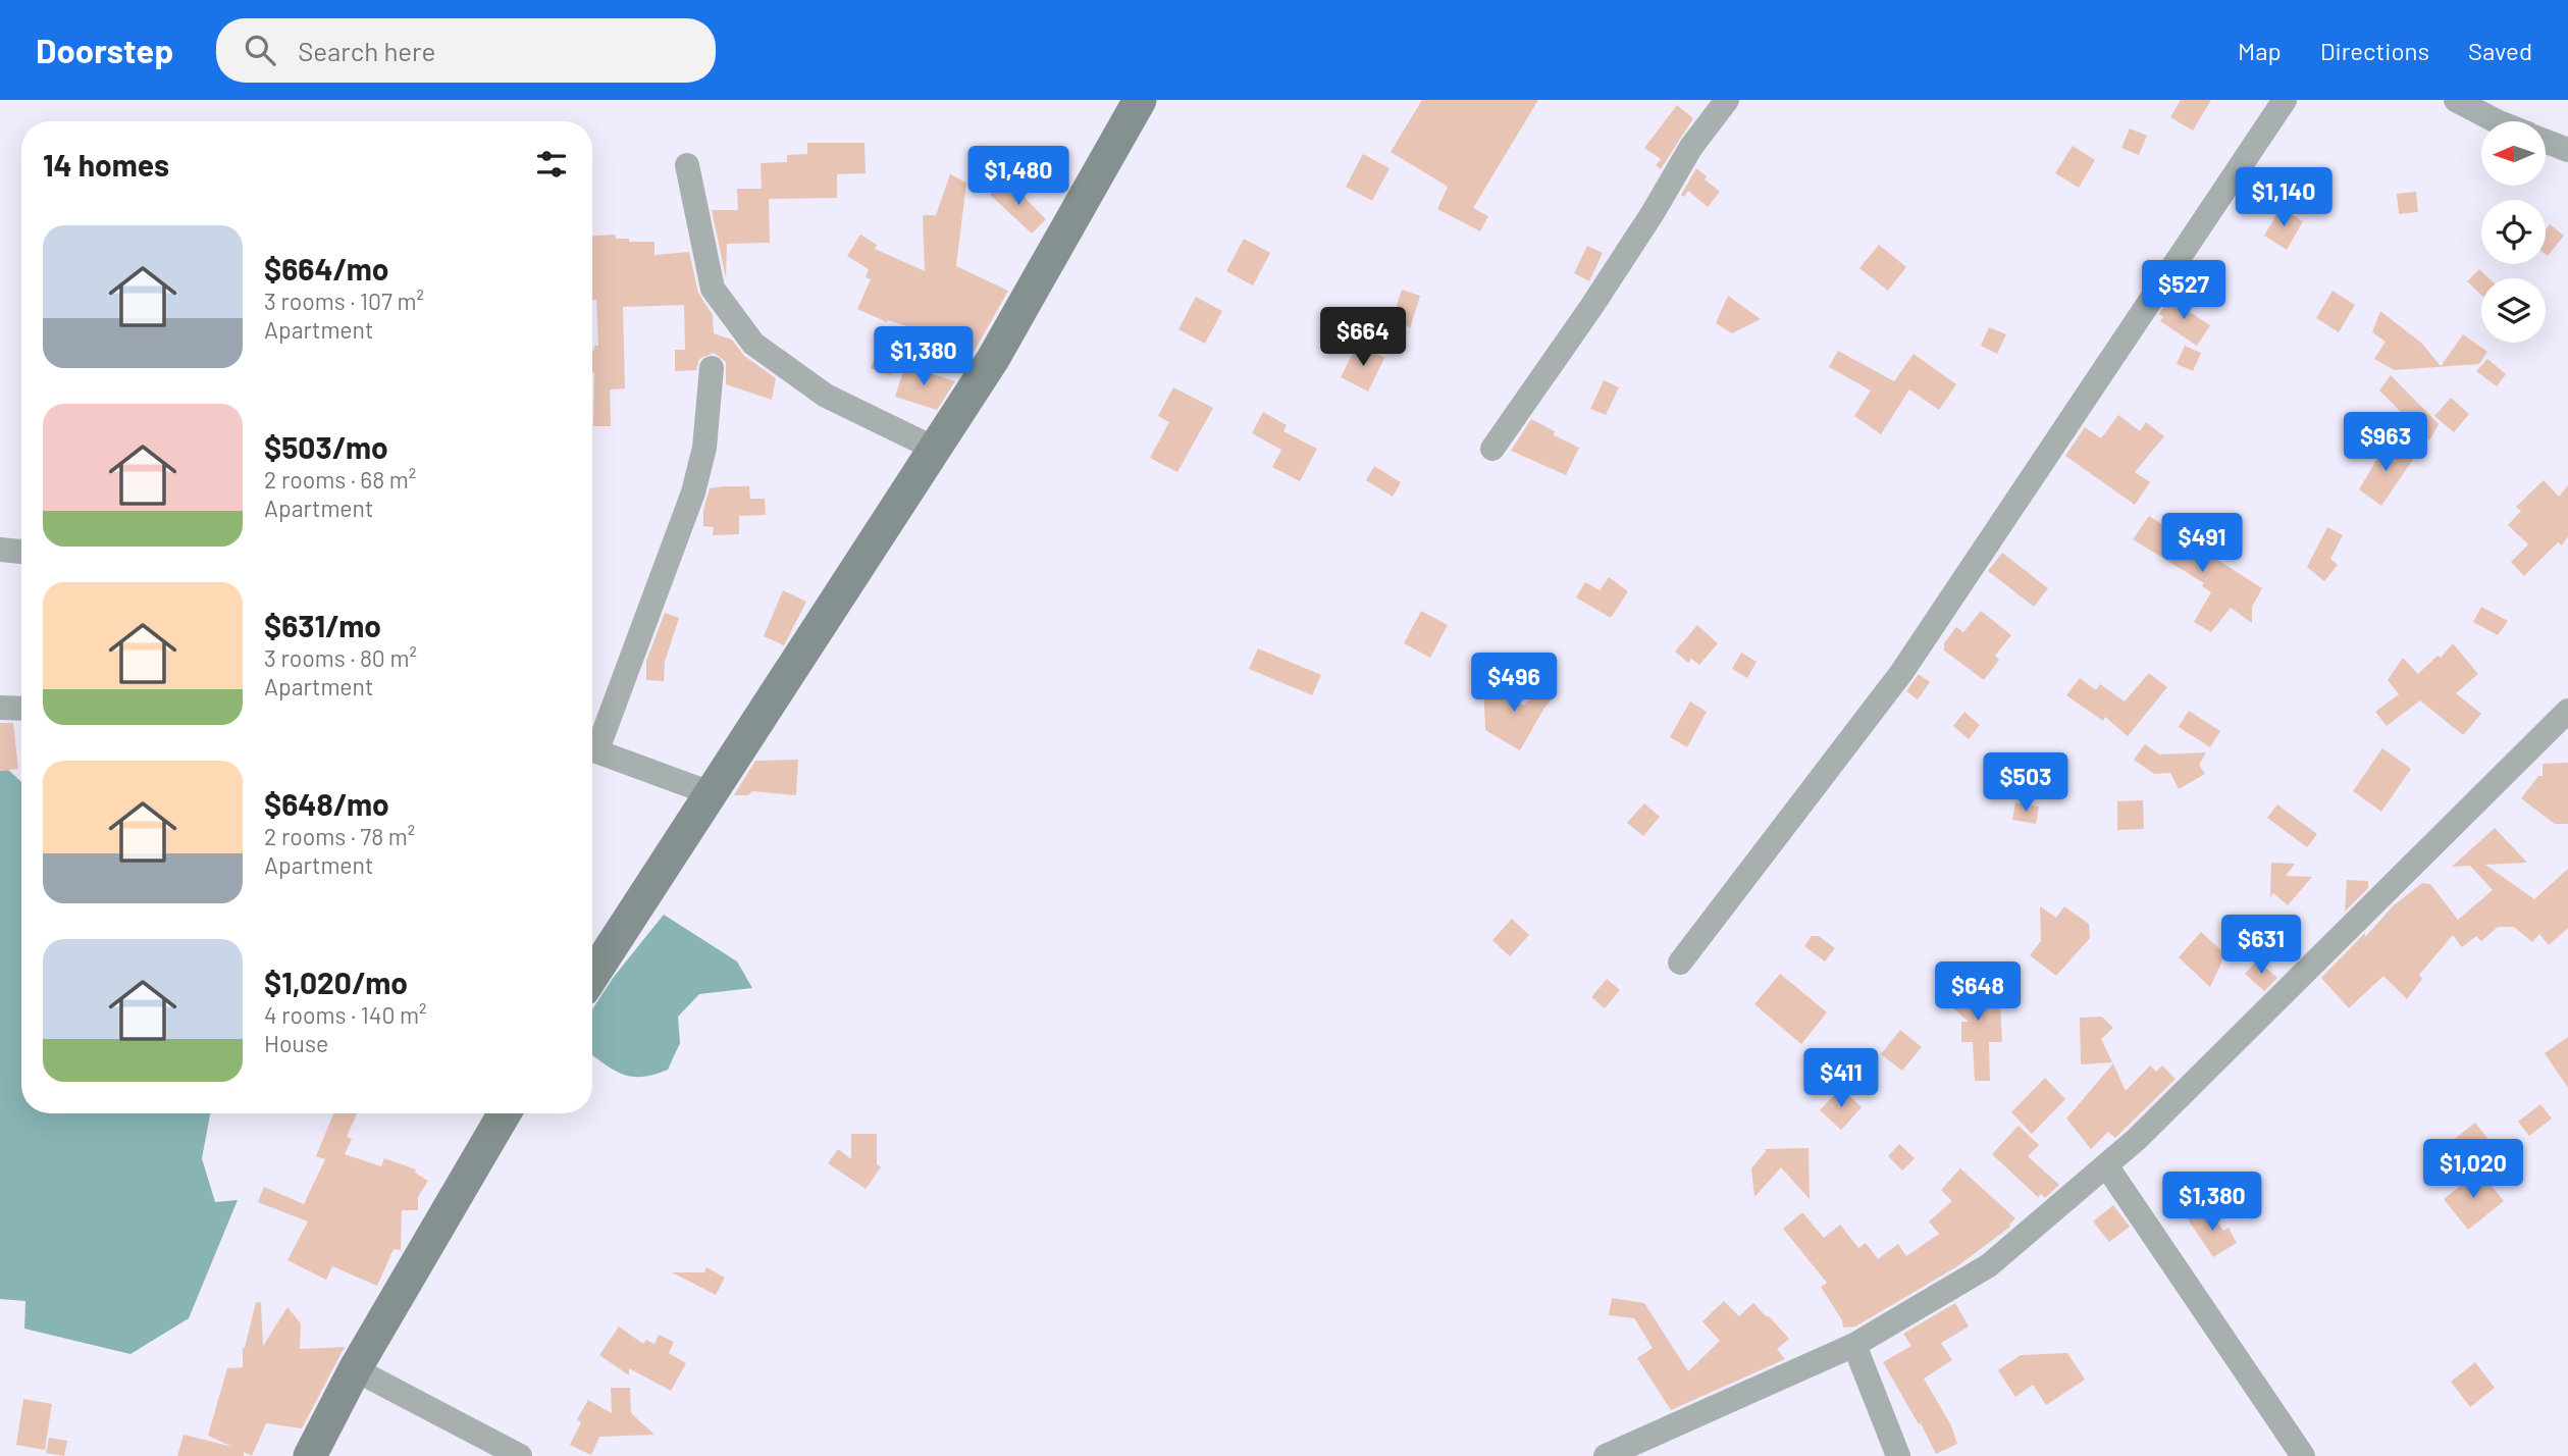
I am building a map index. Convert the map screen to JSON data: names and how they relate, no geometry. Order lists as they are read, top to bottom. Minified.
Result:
{"north":"left","page":{"header":"Doorstep","search":"Search here","nav":["Map","Directions","Saved"],"heading":"14 homes","price":["$1,480","$1,140","$527","$664","$1,380","$963","$491","$496","$503","$631","$648","$411","$1,020","$1,380"],"list":[{"name":"$664/mo","note":"3 rooms · 107 m² · Apartment"},{"name":"$503/mo","note":"2 rooms · 68 m² · Apartment"},{"name":"$631/mo","note":"3 rooms · 80 m² · Apartment"},{"name":"$648/mo","note":"2 rooms · 78 m² · Apartment"},{"name":"$1,020/mo","note":"4 rooms · 140 m² · House"}]}}
